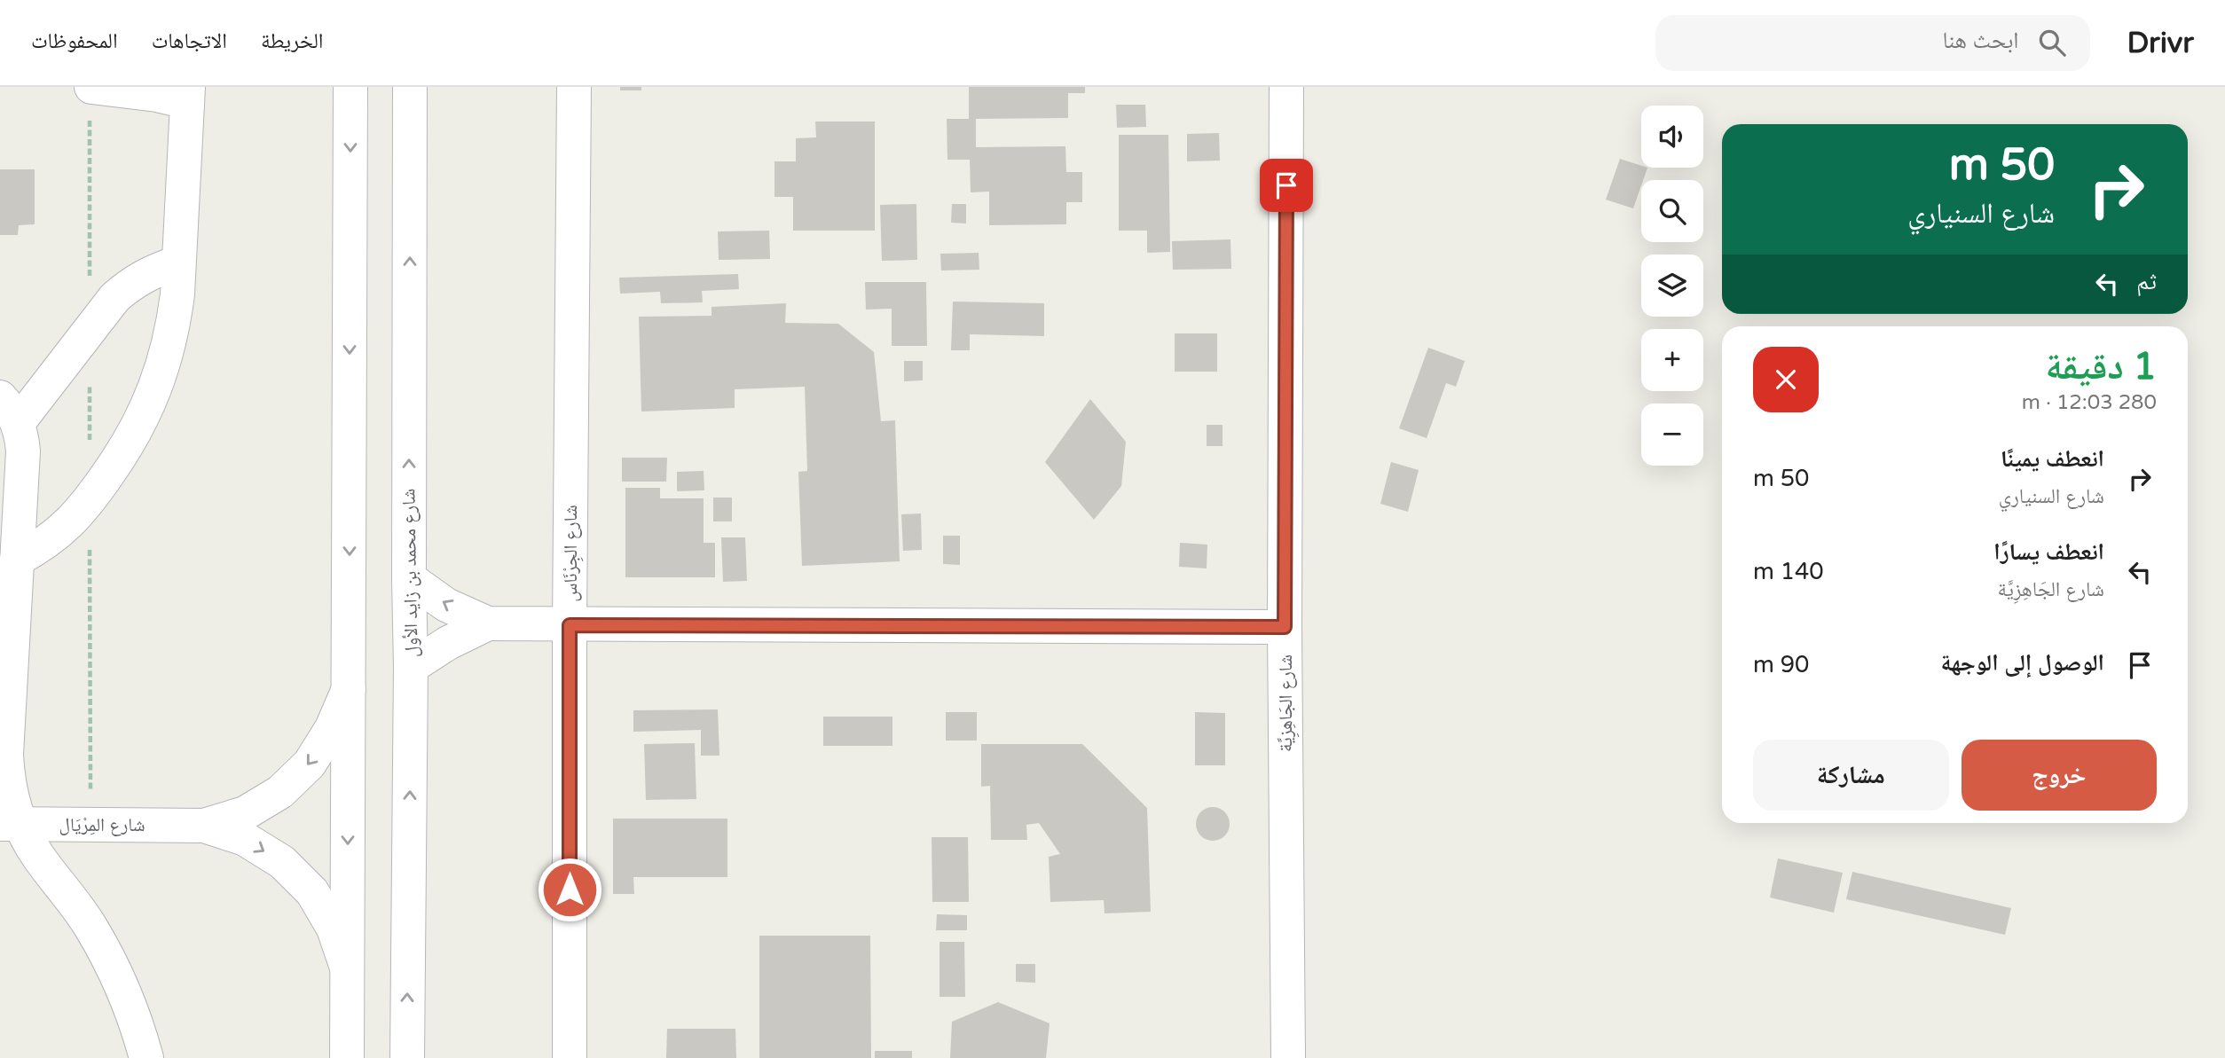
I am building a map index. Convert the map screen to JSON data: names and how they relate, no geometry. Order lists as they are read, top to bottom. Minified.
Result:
{"streets":{"street":["شارع الجِرْنَاس","شارع محمد بن زايد الأول","شارع الجَاهِزِيَّة","شارع المِرْيَال"]},"page":{"header":"Drivr","search":"ابحث هنا","nav":["الخريطة","الاتجاهات","المحفوظات"],"map_buttons":["+","−"],"turn":["50 m","شارع السنياري"],"then":"ثم","heading":["1 دقيقة","280 m · 12:03"],"list":[{"name":"انعطف يمينًا","note":"شارع السنياري","value":"50 m"},{"name":"انعطف يسارًا","note":"شارع الجَاهِزِيَّة","value":"140 m"},{"name":"الوصول إلى الوجهة","value":"90 m"}],"buttons":["خروج","مشاركة"]}}
